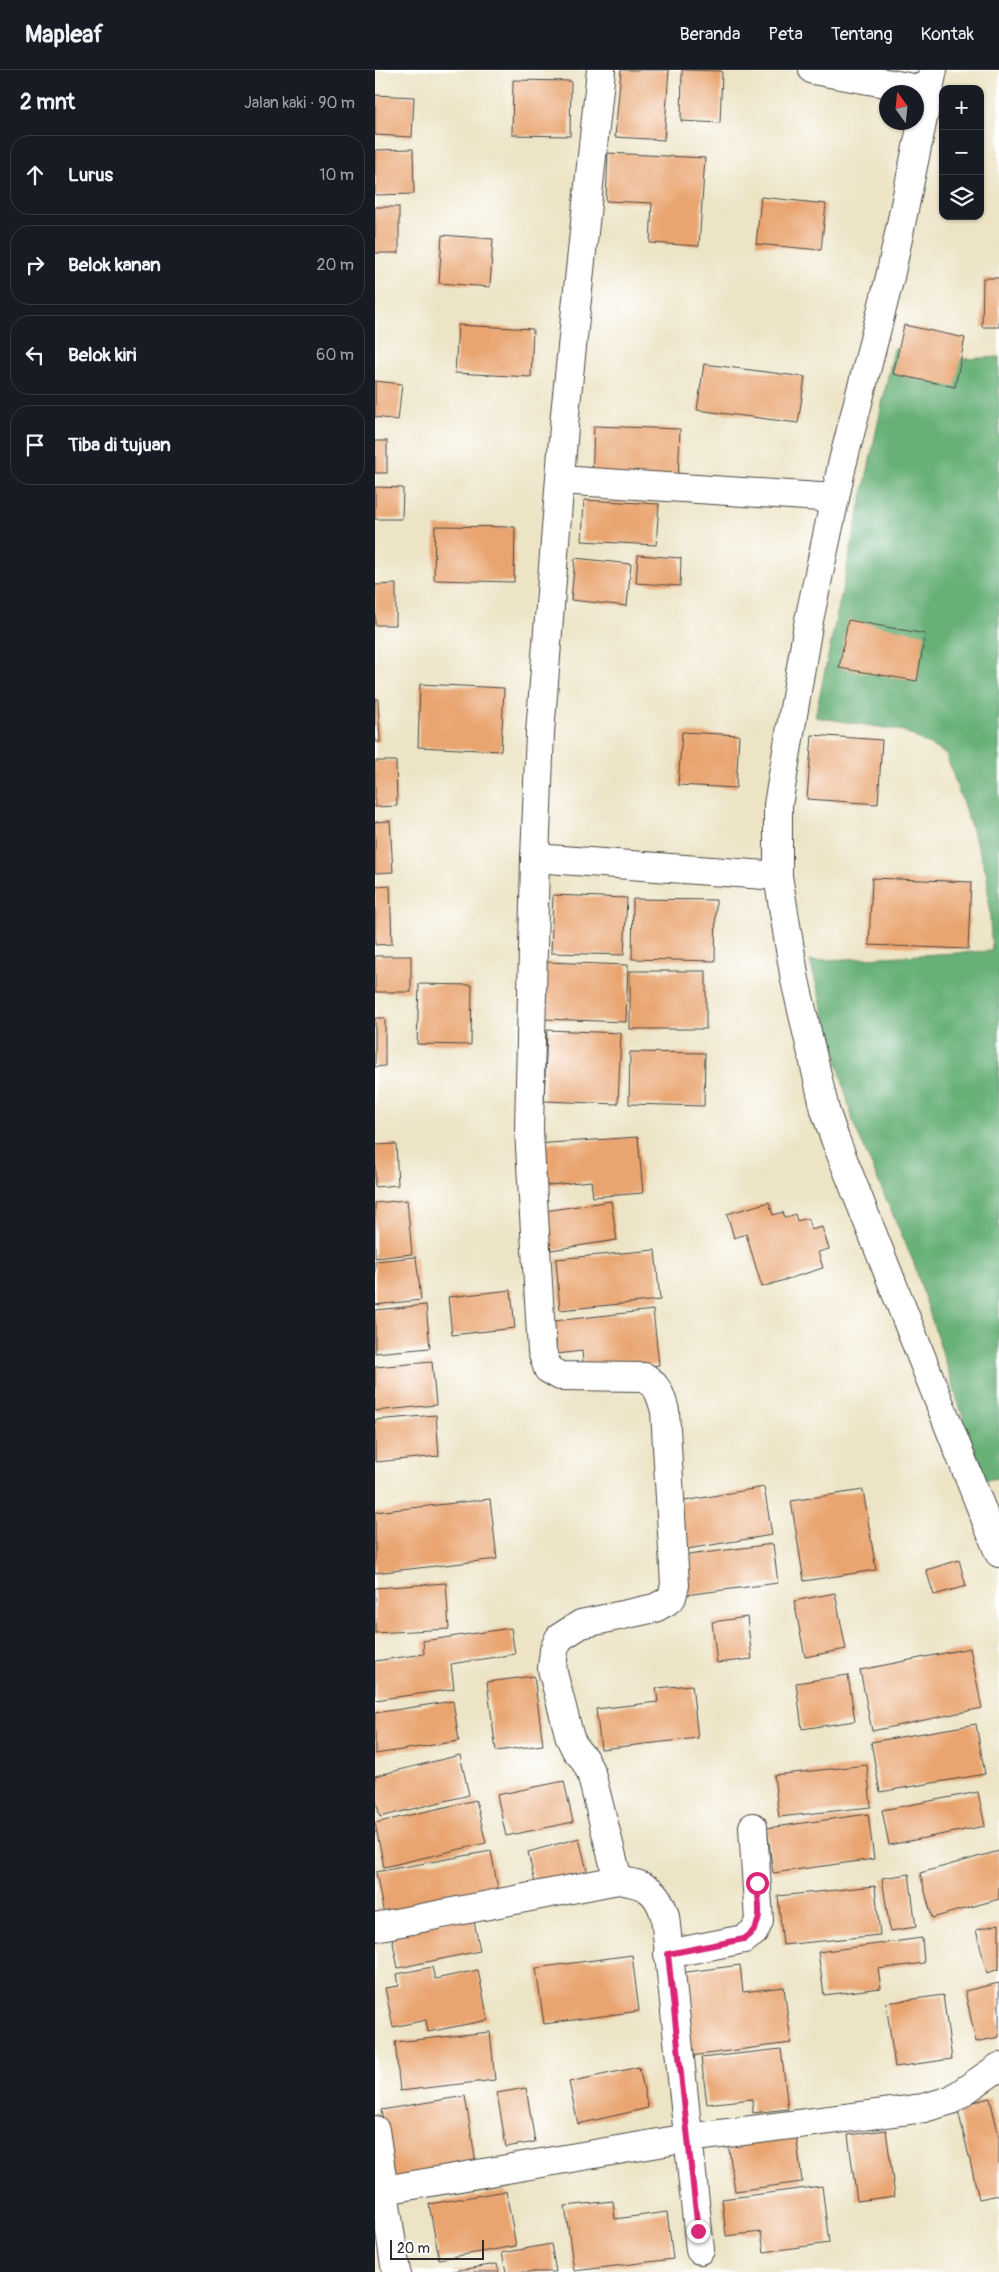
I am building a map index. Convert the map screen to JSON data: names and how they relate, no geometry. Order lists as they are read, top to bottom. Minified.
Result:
{"scale_bar":"20 m","north":"top","page":{"header":"Mapleaf","nav":["Beranda","Peta","Tentang","Kontak"],"heading":["2 mnt","Jalan kaki · 90 m"],"map_buttons":["+","−"],"list":[["Lurus","10 m"],["Belok kanan","20 m"],["Belok kiri","60 m"],"Tiba di tujuan"],"scale":"20 m"}}
